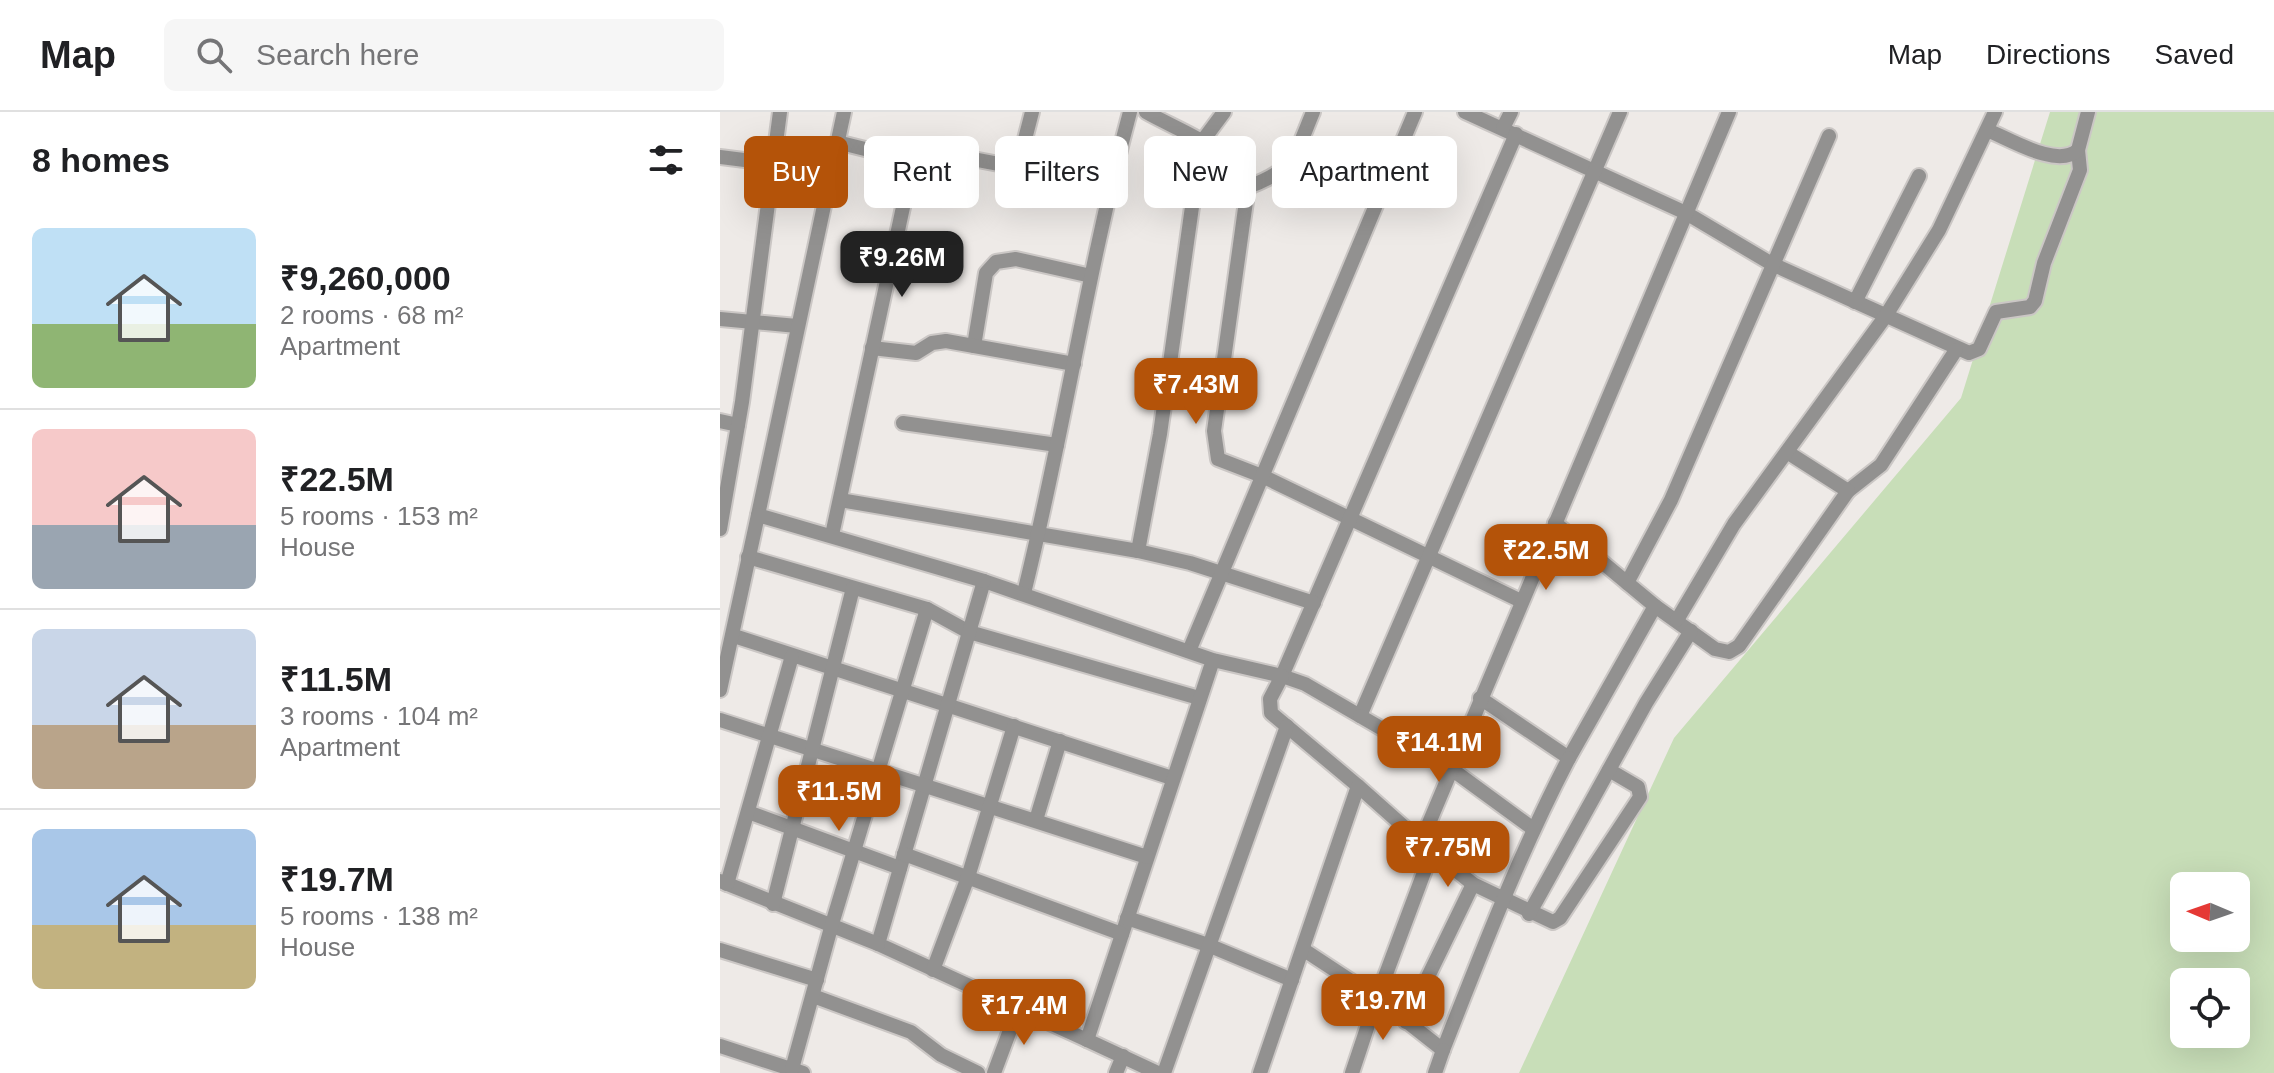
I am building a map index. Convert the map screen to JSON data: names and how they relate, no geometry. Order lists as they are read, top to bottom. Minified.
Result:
{"north":"left","page":{"header":"Map","search":"Search here","nav":["Map","Directions","Saved"],"heading":"8 homes","chip":["Buy","Rent","Filters","New","Apartment"],"list":[{"name":"₹9,260,000","note":"2 rooms · 68 m² · Apartment"},{"name":"₹22.5M","note":"5 rooms · 153 m² · House"},{"name":"₹11.5M","note":"3 rooms · 104 m² · Apartment"},{"name":"₹19.7M","note":"5 rooms · 138 m² · House"}],"price":["₹9.26M","₹7.43M","₹22.5M","₹14.1M","₹11.5M","₹7.75M","₹19.7M","₹17.4M"]}}
